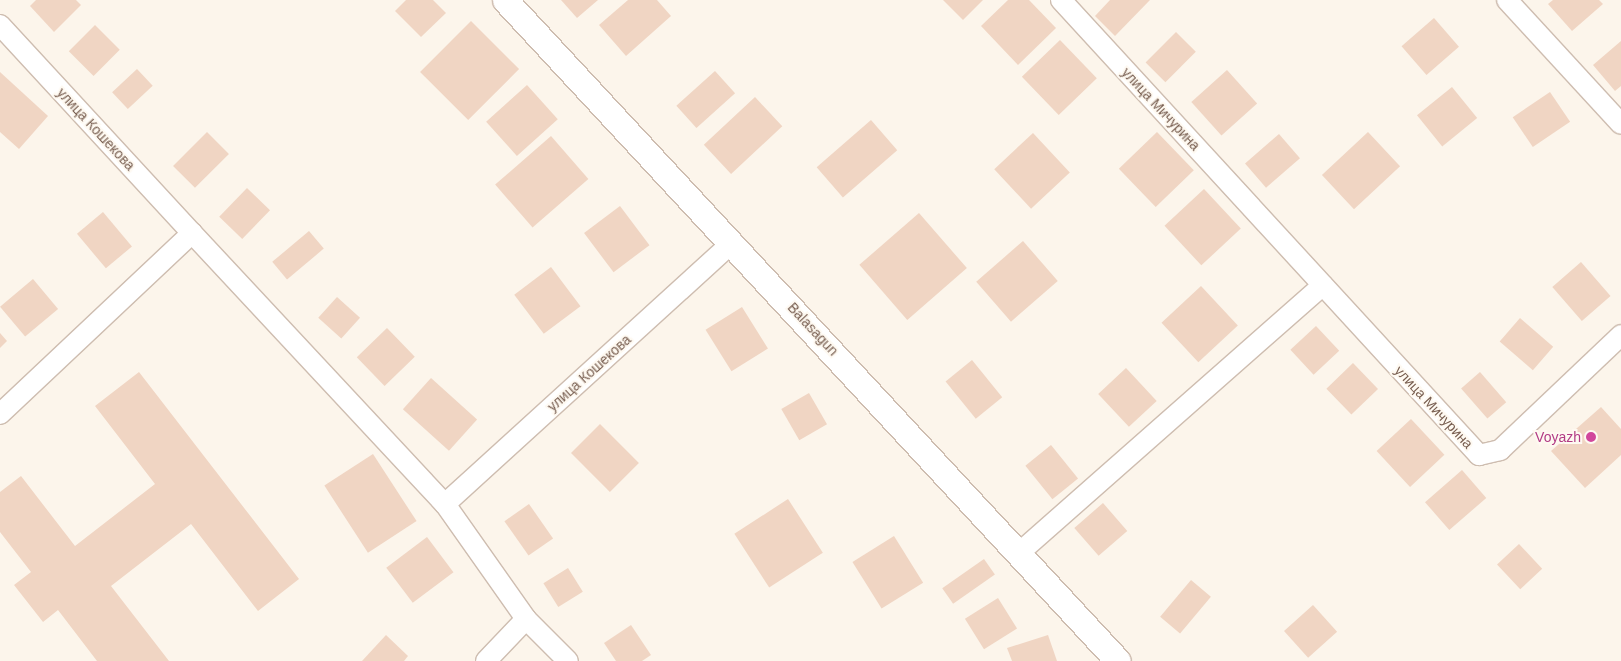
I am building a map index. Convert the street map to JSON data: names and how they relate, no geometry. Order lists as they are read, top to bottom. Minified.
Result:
{"streets":{"street":["улица Мичурина","улица Кошекова","Balasagun"]},"crossings":[["улица Кошекова","Balasagun"]],"places":["Voyazh"]}
